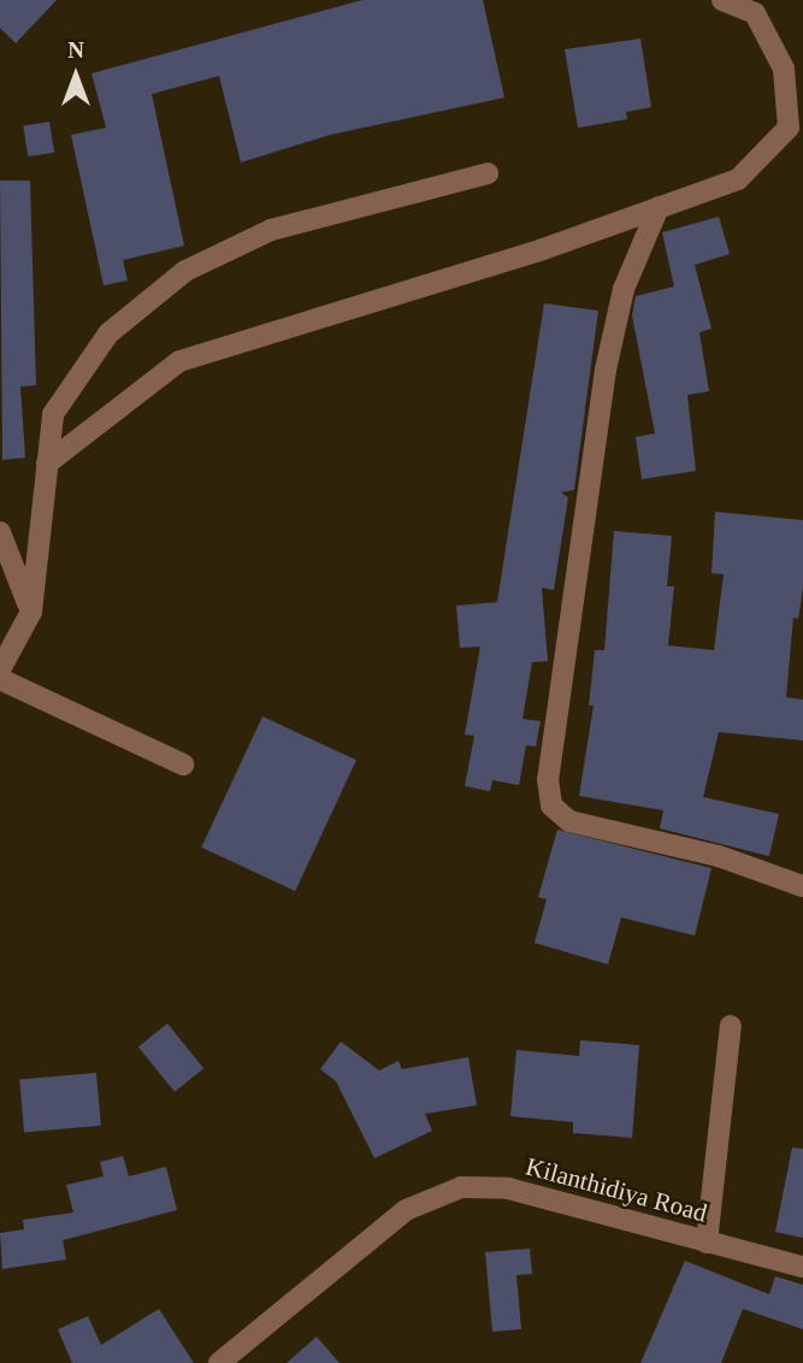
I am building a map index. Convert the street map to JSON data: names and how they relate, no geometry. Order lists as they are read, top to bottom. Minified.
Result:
{"streets":{"street":["Kilanthidiya Road"]},"north":"top"}
